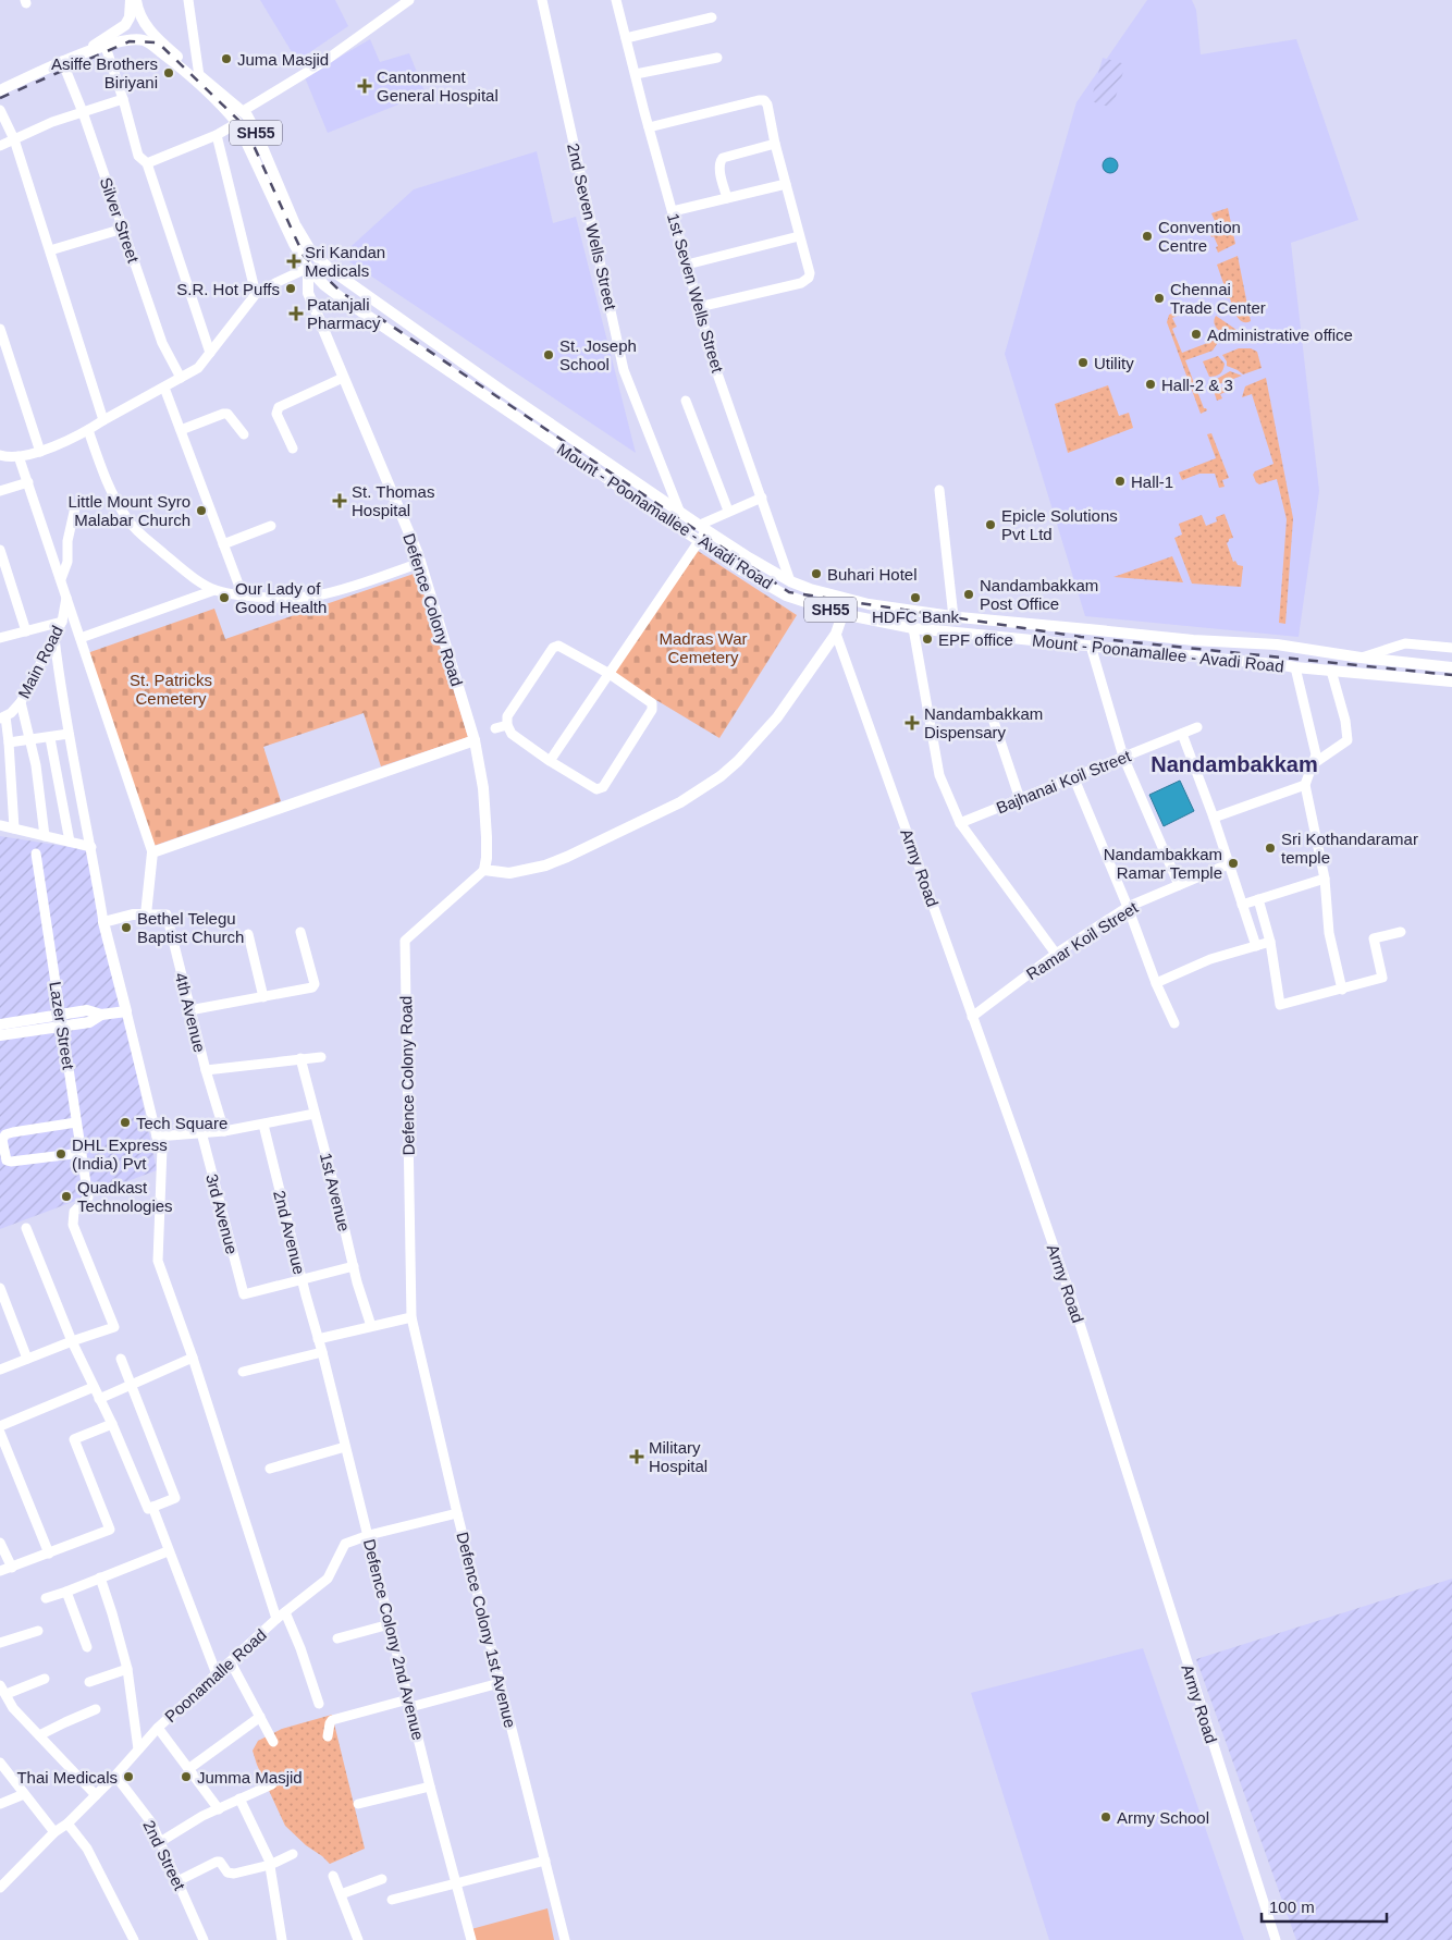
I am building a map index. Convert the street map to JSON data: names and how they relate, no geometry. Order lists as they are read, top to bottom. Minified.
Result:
{"streets":{"main road":["SH55","Mount - Poonamallee - Avadi Road","Defence Colony Road"],"street":["Silver Street","2nd Seven Wells Street","1st Seven Wells Street","Main Road","Bajhanai Koil Street","Army Road","Ramar Koil Street","4th Avenue","Lazer Street","1st Avenue","3rd Avenue","2nd Avenue","Defence Colony 1st Avenue","Defence Colony 2nd Avenue","Poonamalle Road","2nd Street"]},"crossings":[["SH55","Mount - Poonamallee - Avadi Road"],["2nd Seven Wells Street","Mount - Poonamallee - Avadi Road"],["1st Seven Wells Street","Mount - Poonamallee - Avadi Road"],["Mount - Poonamallee - Avadi Road","Defence Colony Road"],["Defence Colony Road","Defence Colony 1st Avenue"],["Army Road","Ramar Koil Street"],["3rd Avenue","2nd Avenue"],["2nd Avenue","Defence Colony 2nd Avenue"],["Defence Colony 1st Avenue","Poonamalle Road"],["Defence Colony 2nd Avenue","Poonamalle Road"],["Poonamalle Road","2nd Street"]],"districts":["Nandambakkam"],"parks":["Madras War Cemetery","St. Patricks Cemetery"],"places":{"other":["Juma Masjid","Asiffe Brothers Biriyani","Convention Centre","S.R. Hot Puffs","Chennai Trade Center","Administrative office","St. Joseph School","Utility","Hall-2 & 3","Hall-1","Little Mount Syro Malabar Church","Epicle Solutions Pvt Ltd","Buhari Hotel","Nandambakkam Post Office","Our Lady of Good Health","HDFC Bank","EPF office","Sri Kothandaramar temple","Nandambakkam Ramar Temple","Bethel Telegu Baptist Church","Tech Square","DHL Express (India) Pvt","Quadkast Technologies","Thai Medicals","Jumma Masjid","Army School"],"health":["Cantonment General Hospital","Sri Kandan Medicals","Patanjali Pharmacy","St. Thomas Hospital","Nandambakkam Dispensary","Military Hospital"]},"scale_bar":"100 m"}
